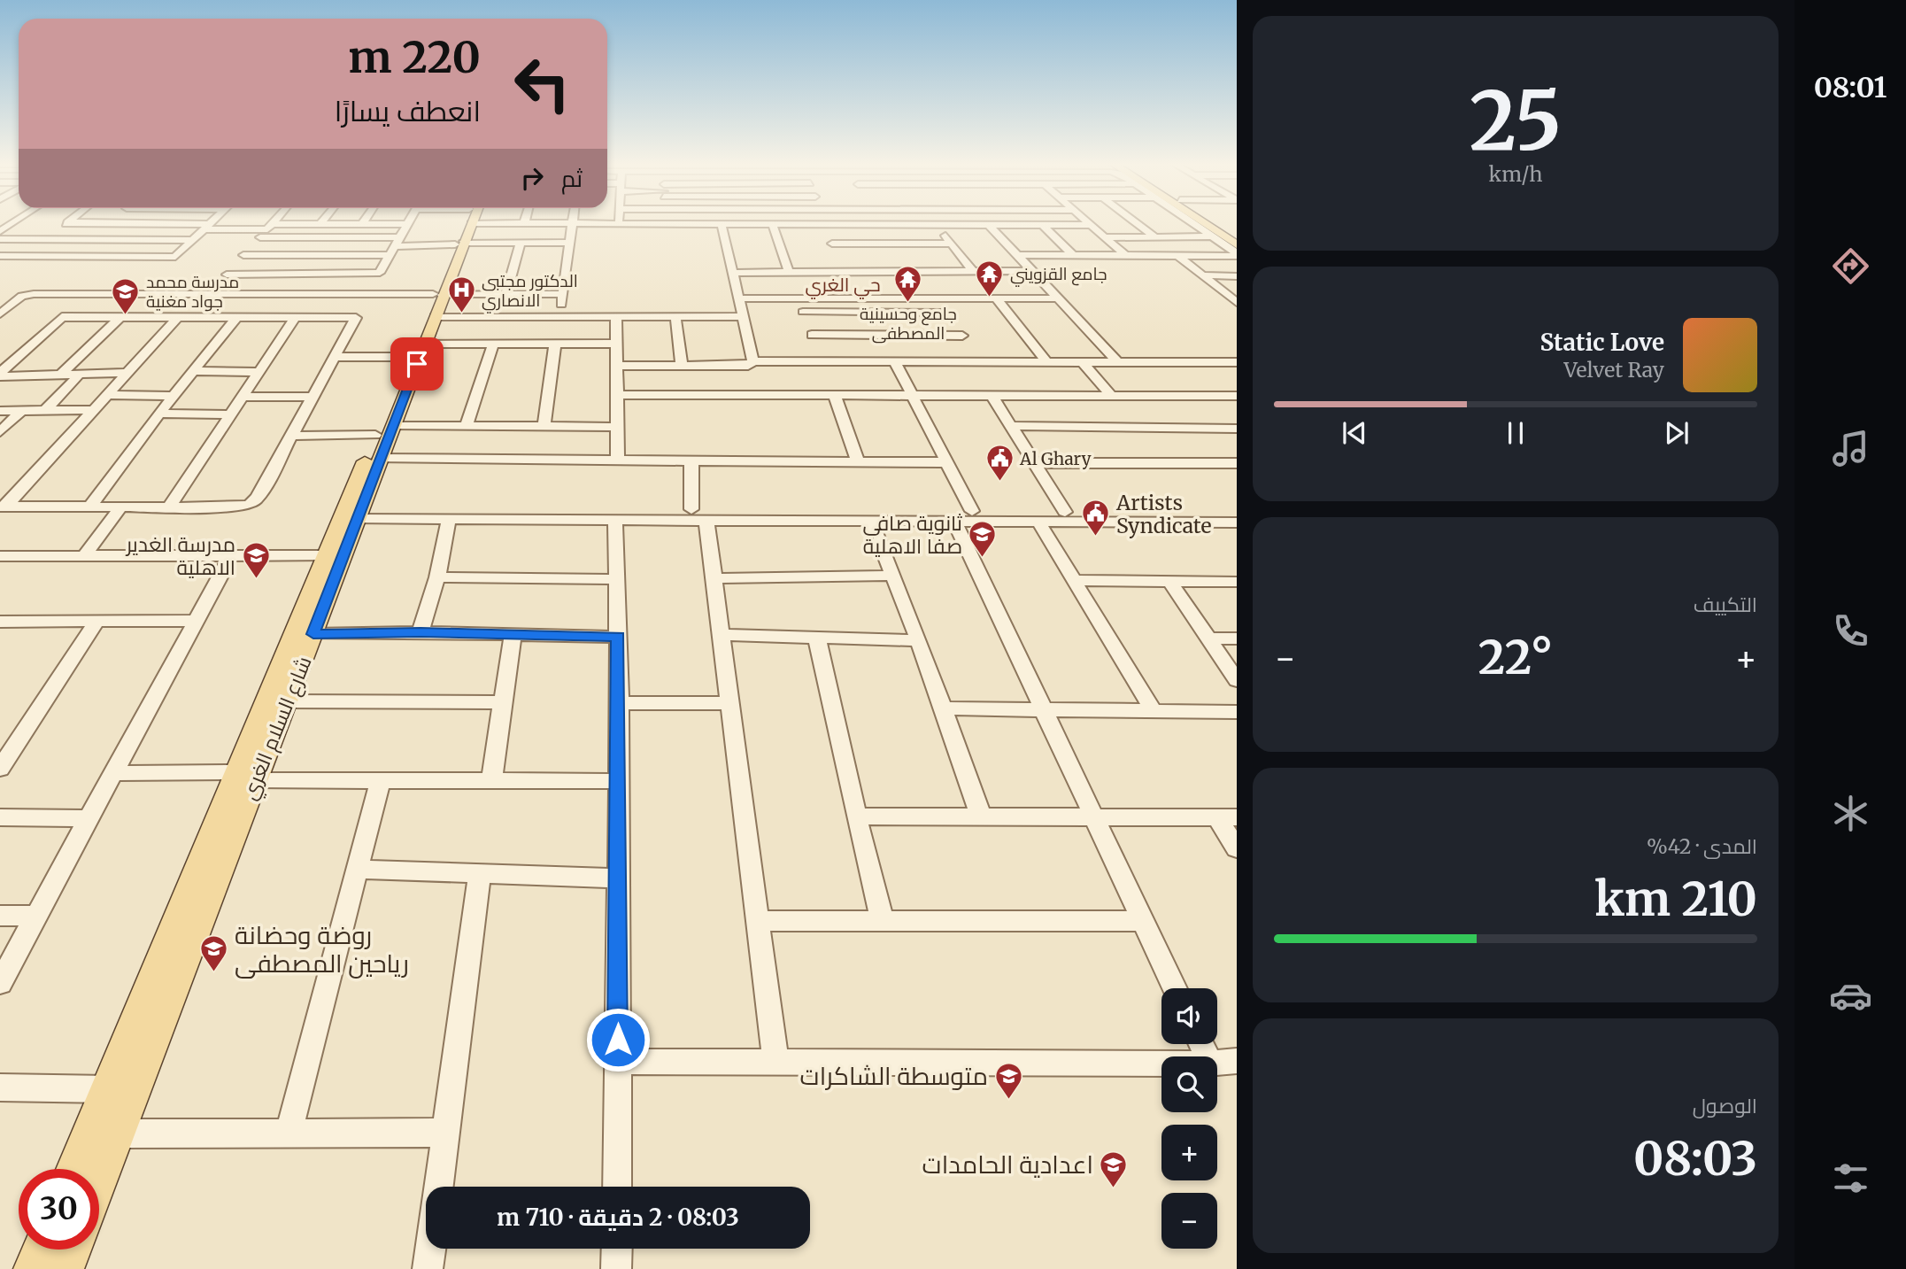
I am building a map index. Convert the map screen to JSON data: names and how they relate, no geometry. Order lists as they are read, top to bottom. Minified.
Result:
{"streets":{"main road":["شارع السلام الغري"]},"districts":["حي الغري"],"places":{"temple":["جامع القزويني","جامع وحسينية المصطفى"],"hospital":["الدكتور مجتبى الانصاري"],"school or university":["مدرسة محمد جواد مغنية","ثانوية صافي صفا الاهلية","مدرسة الغدير الاهلية","روضة وحضانة رياحين المصطفى","متوسطة الشاكرات","اعدادية الحامدات"],"public building":["Al Ghary","Artists Syndicate"]},"page":{"tabs":"08:01","tile":[["25","km/h"],"التكييف",["المدى · 42%","210 km"],["الوصول","08:03"]],"turn":["220 m","انعطف يسارًا"],"then":"ثم","song":["Static Love","Velvet Ray"],"heat":["−","22°","+"],"map_buttons":["+","−"],"limit":"30","trip":"08:03 · 2 دقيقة · 710 m"}}
